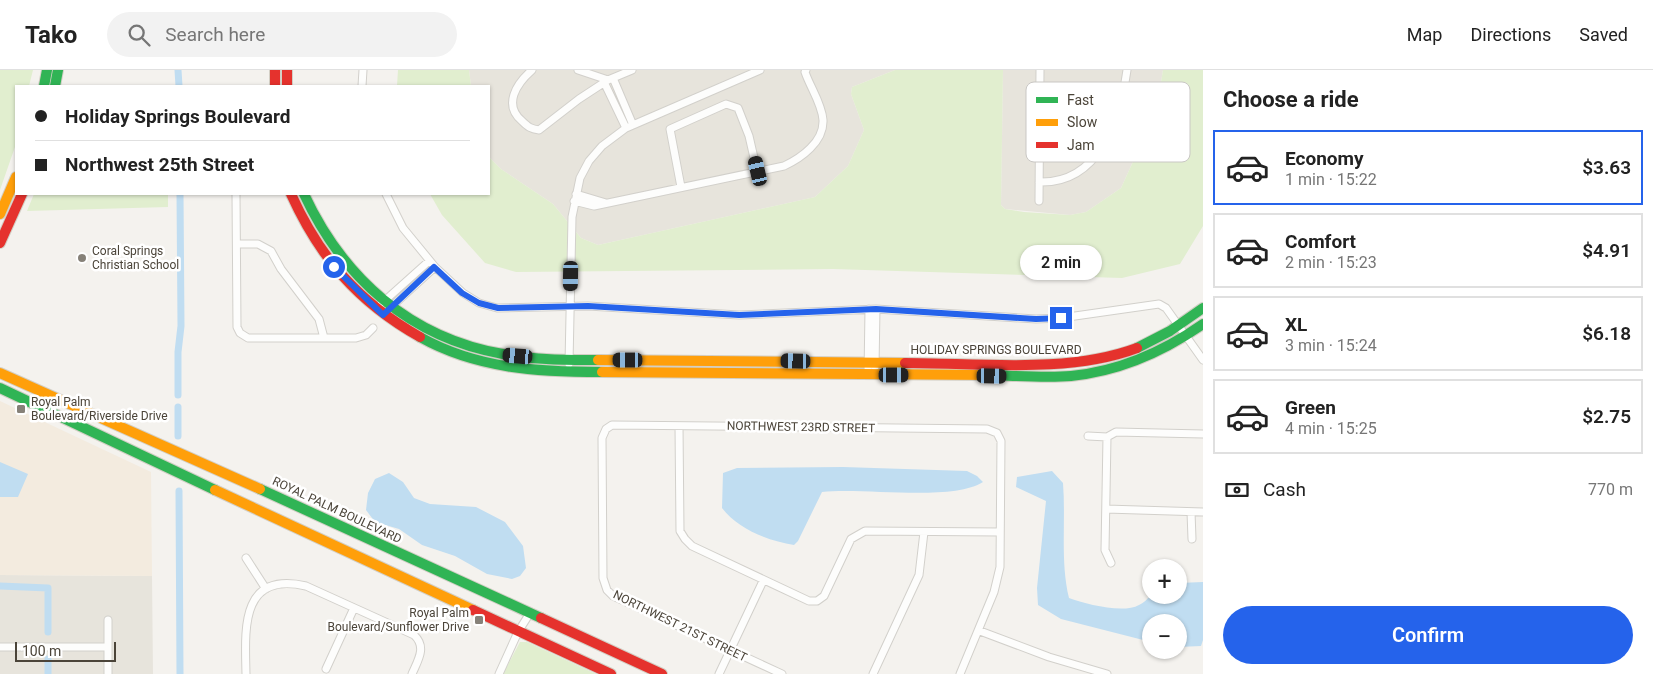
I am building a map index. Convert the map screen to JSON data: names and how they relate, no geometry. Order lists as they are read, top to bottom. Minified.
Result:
{"streets":{"street":["HOLIDAY SPRINGS BOULEVARD","NORTHWEST 23RD STREET","ROYAL PALM BOULEVARD","NORTHWEST 21ST STREET"]},"crossings":[["NORTHWEST 23RD STREET","NORTHWEST 21ST STREET"]],"places":{"other":["Coral Springs Christian School"],"transit":["Royal Palm Boulevard/Riverside Drive","Royal Palm Boulevard/Sunflower Drive"]},"legend":["Fast","Slow","Jam"],"scale_bar":"100 m","page":{"header":"Tako","search":"Search here","nav":["Map","Directions","Saved"],"heading":"Choose a ride","banner":["Holiday Springs Boulevard","Northwest 25th Street"],"list":[{"name":"Economy","note":"1 min · 15:22","value":"$3.63"},{"name":"Comfort","note":"2 min · 15:23","value":"$4.91"},{"name":"XL","note":"3 min · 15:24","value":"$6.18"},{"name":"Green","note":"4 min · 15:25","value":"$2.75"}],"bubble":"2 min","pay":["Cash","770 m"],"map_buttons":["+","−"],"buttons":"Confirm","scale":"100 m"}}
